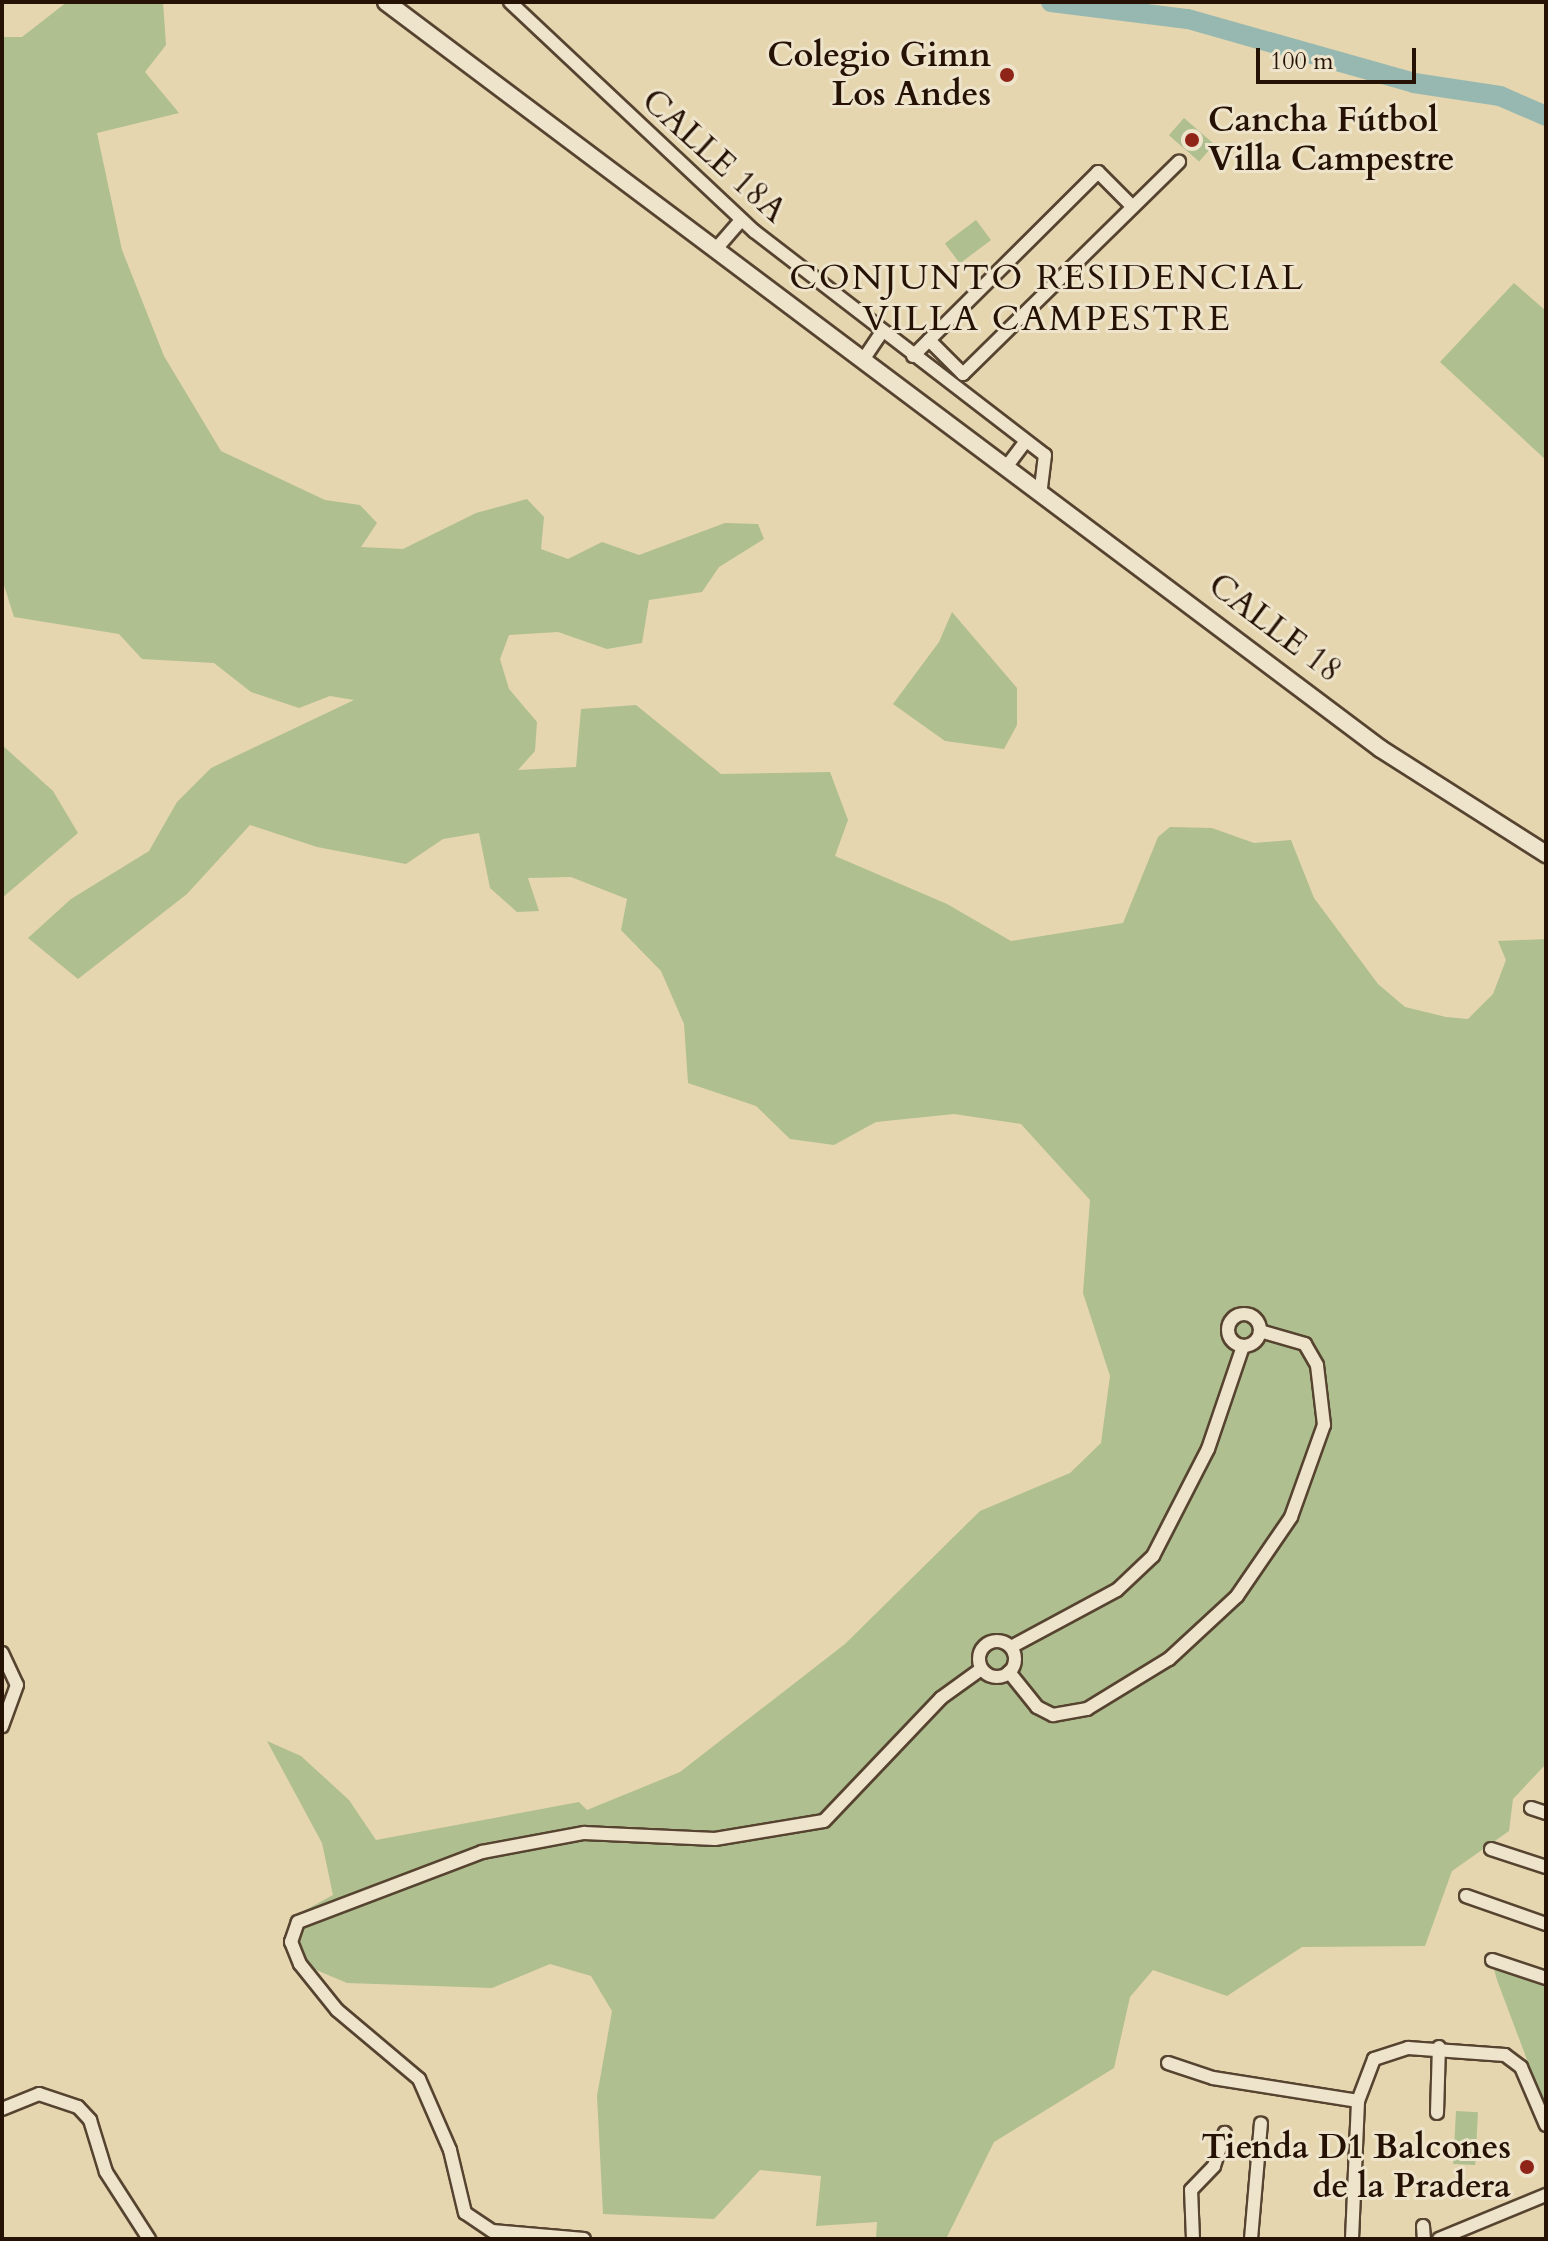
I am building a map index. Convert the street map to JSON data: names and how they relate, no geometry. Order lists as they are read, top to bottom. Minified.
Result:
{"streets":{"main road":["CALLE 18"],"street":["CALLE 18A"]},"crossings":[["CALLE 18A","CALLE 18"]],"districts":["CONJUNTO RESIDENCIAL VILLA CAMPESTRE"],"places":["Colegio Gimn Los Andes","Cancha Fútbol Villa Campestre","Tienda D1 Balcones de la Pradera"],"scale_bar":"100 m"}
